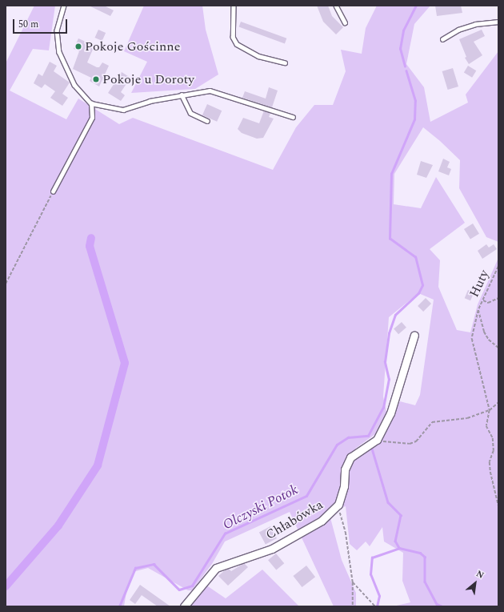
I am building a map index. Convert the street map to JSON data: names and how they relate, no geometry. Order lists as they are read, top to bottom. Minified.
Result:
{"streets":{"street":["Chłabówka"],"path":["Huty"]},"water":["Olczyski Potok"],"places":["Pokoje Gościnne","Pokoje u Doroty"],"scale_bar":"50 m","north":"top right"}
